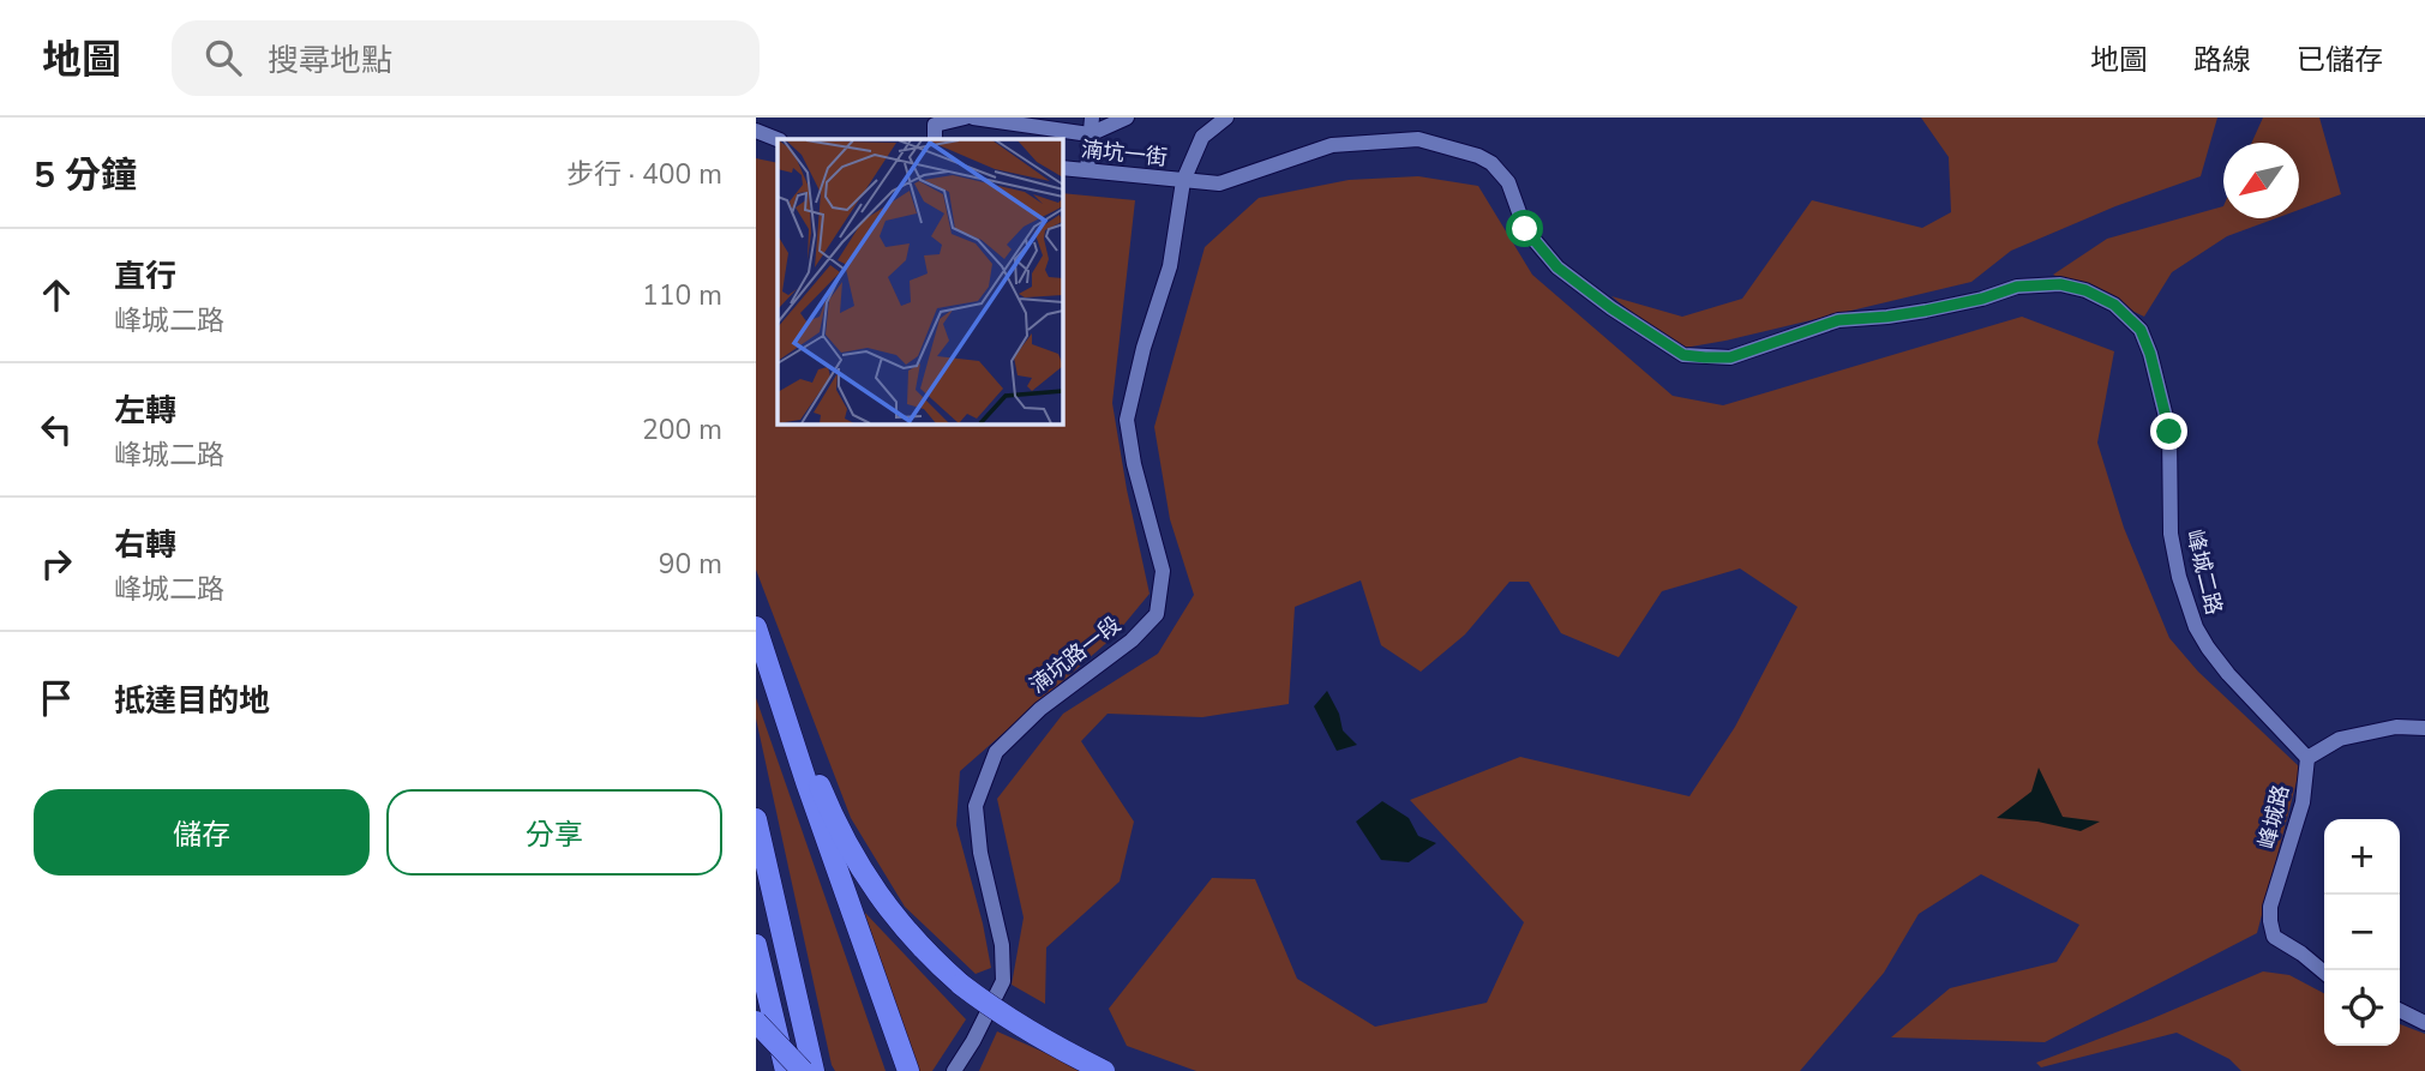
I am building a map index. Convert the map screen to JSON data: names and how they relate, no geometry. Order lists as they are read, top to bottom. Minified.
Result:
{"streets":{"street":["湳坑一街","峰城二路","湳坑路一段","峰城路"]},"crossings":[["湳坑一街","峰城二路"],["湳坑一街","湳坑路一段"],["峰城二路","湳坑路一段"],["峰城二路","峰城路"]],"north":"bottom left","page":{"header":"地圖","search":"搜尋地點","nav":["地圖","路線","已儲存"],"heading":["5 分鐘","步行 · 400 m"],"list":[["直行","峰城二路","110 m"],["左轉","峰城二路","200 m"],["右轉","峰城二路","90 m"],"抵達目的地"],"buttons":["儲存","分享"],"map_buttons":["+","−"]}}
